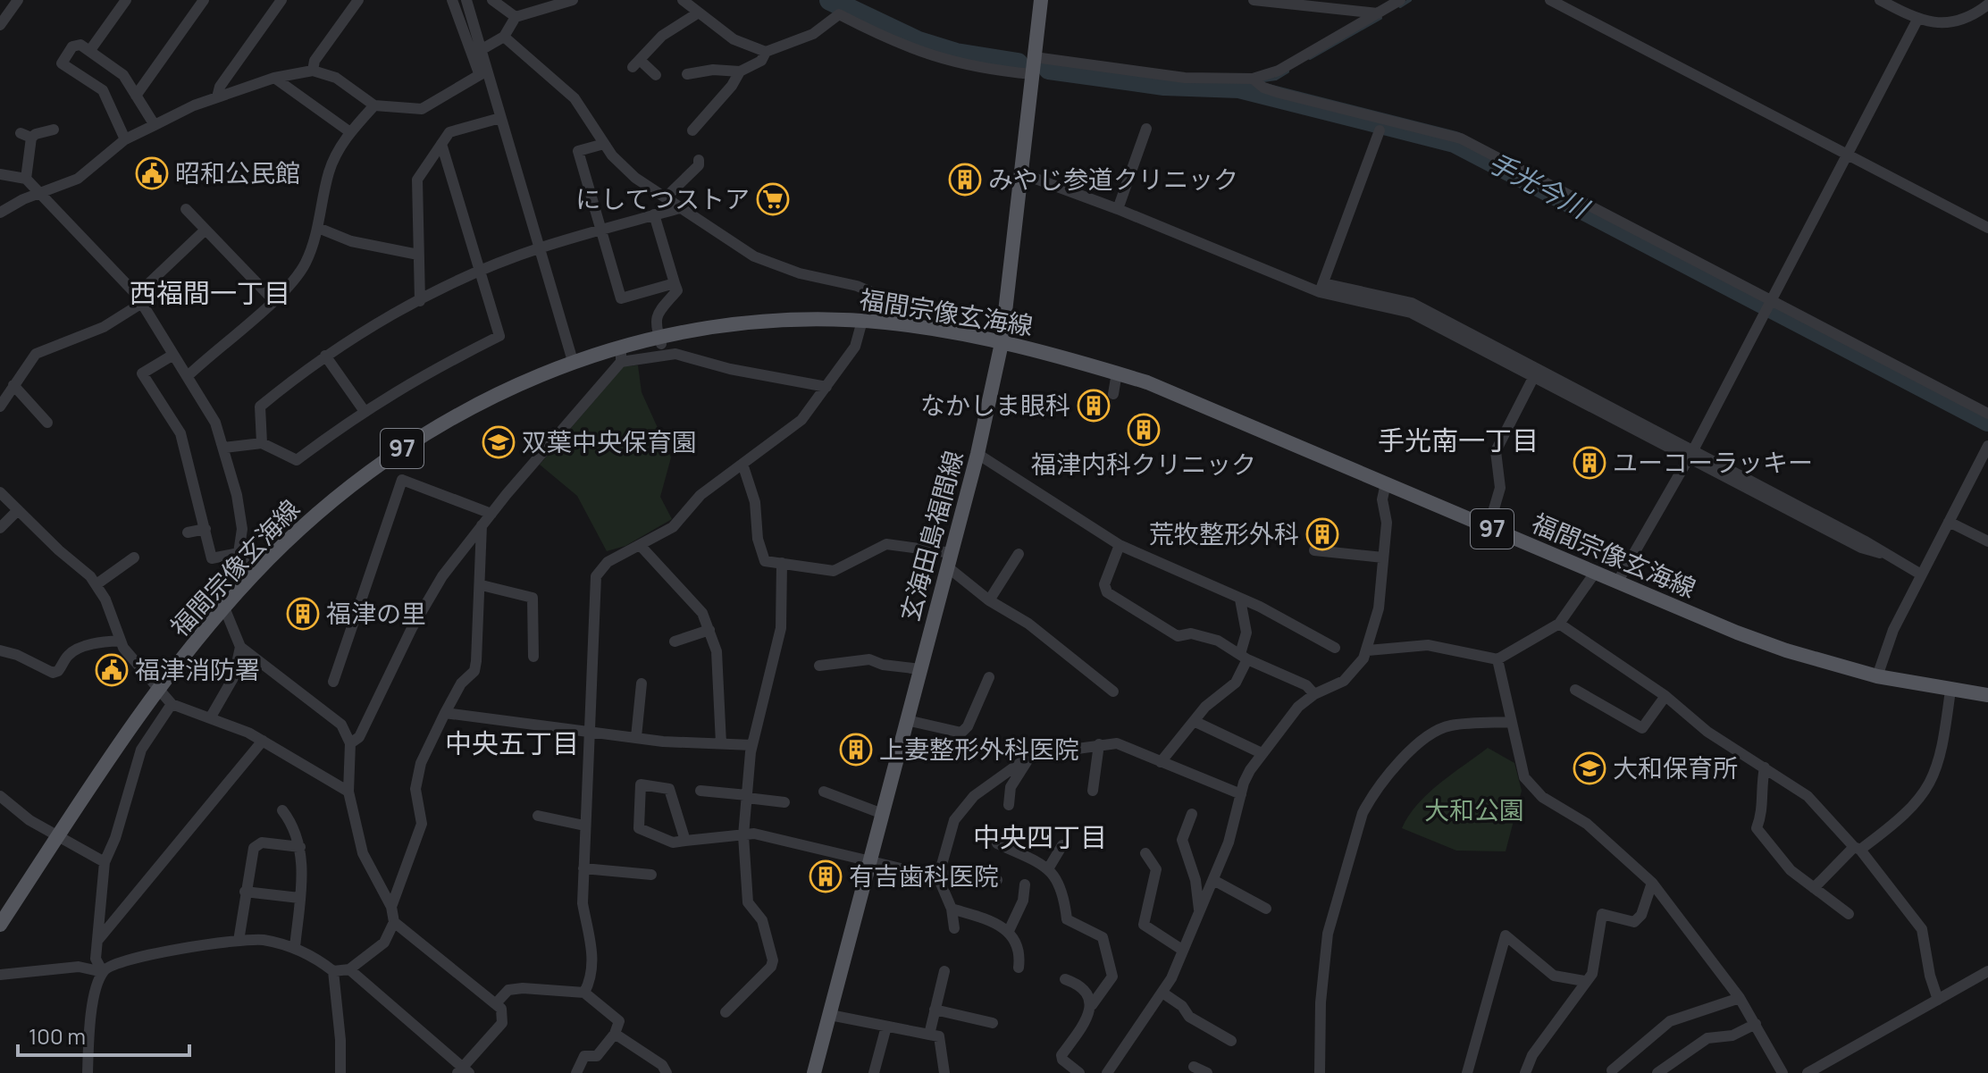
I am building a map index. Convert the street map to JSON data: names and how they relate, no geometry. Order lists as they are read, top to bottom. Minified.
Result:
{"streets":{"main road":["福間宗像玄海線","97","玄海田島福間線"]},"crossings":[["福間宗像玄海線","玄海田島福間線"]],"districts":["西福間一丁目","手光南一丁目","中央五丁目","中央四丁目"],"water":["手光今川"],"parks":["大和公園"],"places":{"public building":["昭和公民館","福津消防署"],"building":["みやじ参道クリニック","なかしま眼科","福津内科クリニック","ユーコーラッキー","荒牧整形外科","福津の里","上妻整形外科医院","有吉歯科医院"],"supermarket":["にしてつストア"],"school or university":["双葉中央保育園","大和保育所"]},"scale_bar":"100 m"}
